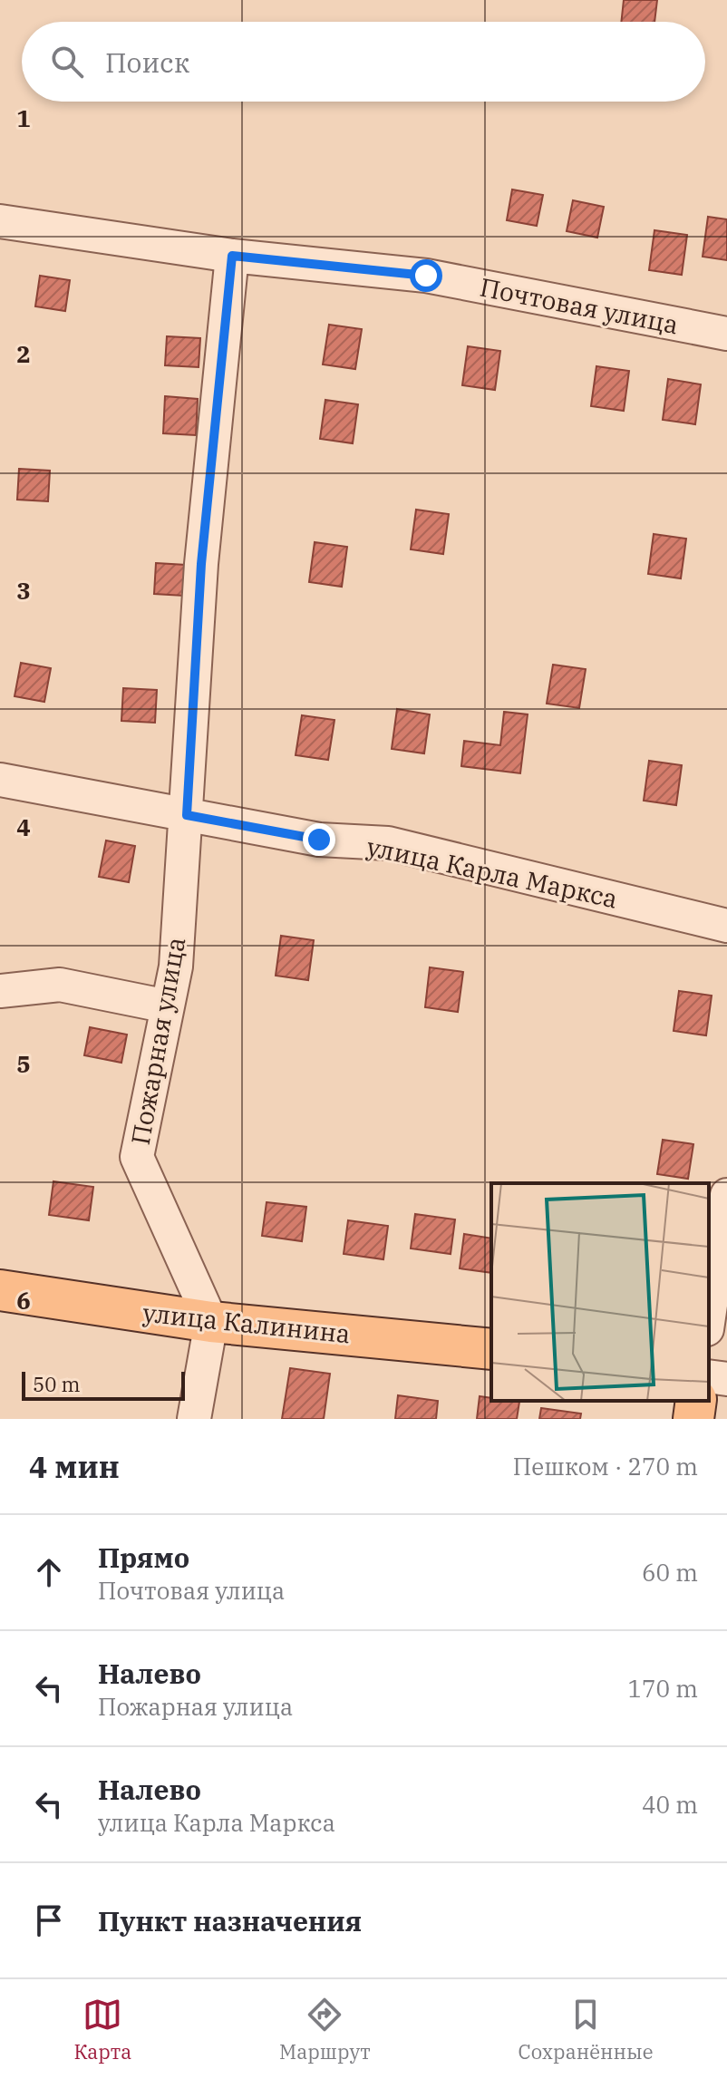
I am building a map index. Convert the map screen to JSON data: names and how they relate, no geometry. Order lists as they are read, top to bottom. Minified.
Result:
{"streets":{"main road":["улица Калинина"],"street":["Почтовая улица","улица Карла Маркса","Пожарная улица"]},"crossings":[["Почтовая улица","Пожарная улица"],["улица Карла Маркса","Пожарная улица"],["Пожарная улица","улица Калинина"]],"scale_bar":"50 m","page":{"search":"Поиск","scale":"50 m","heading":["4 мин","Пешком · 270 m"],"list":[["Прямо","Почтовая улица","60 m"],["Налево","Пожарная улица","170 m"],["Налево","улица Карла Маркса","40 m"],"Пункт назначения"],"nav":["Карта","Маршрут","Сохранённые"]},"grid":{"rows":["1","2","3","4","5","6"]}}
